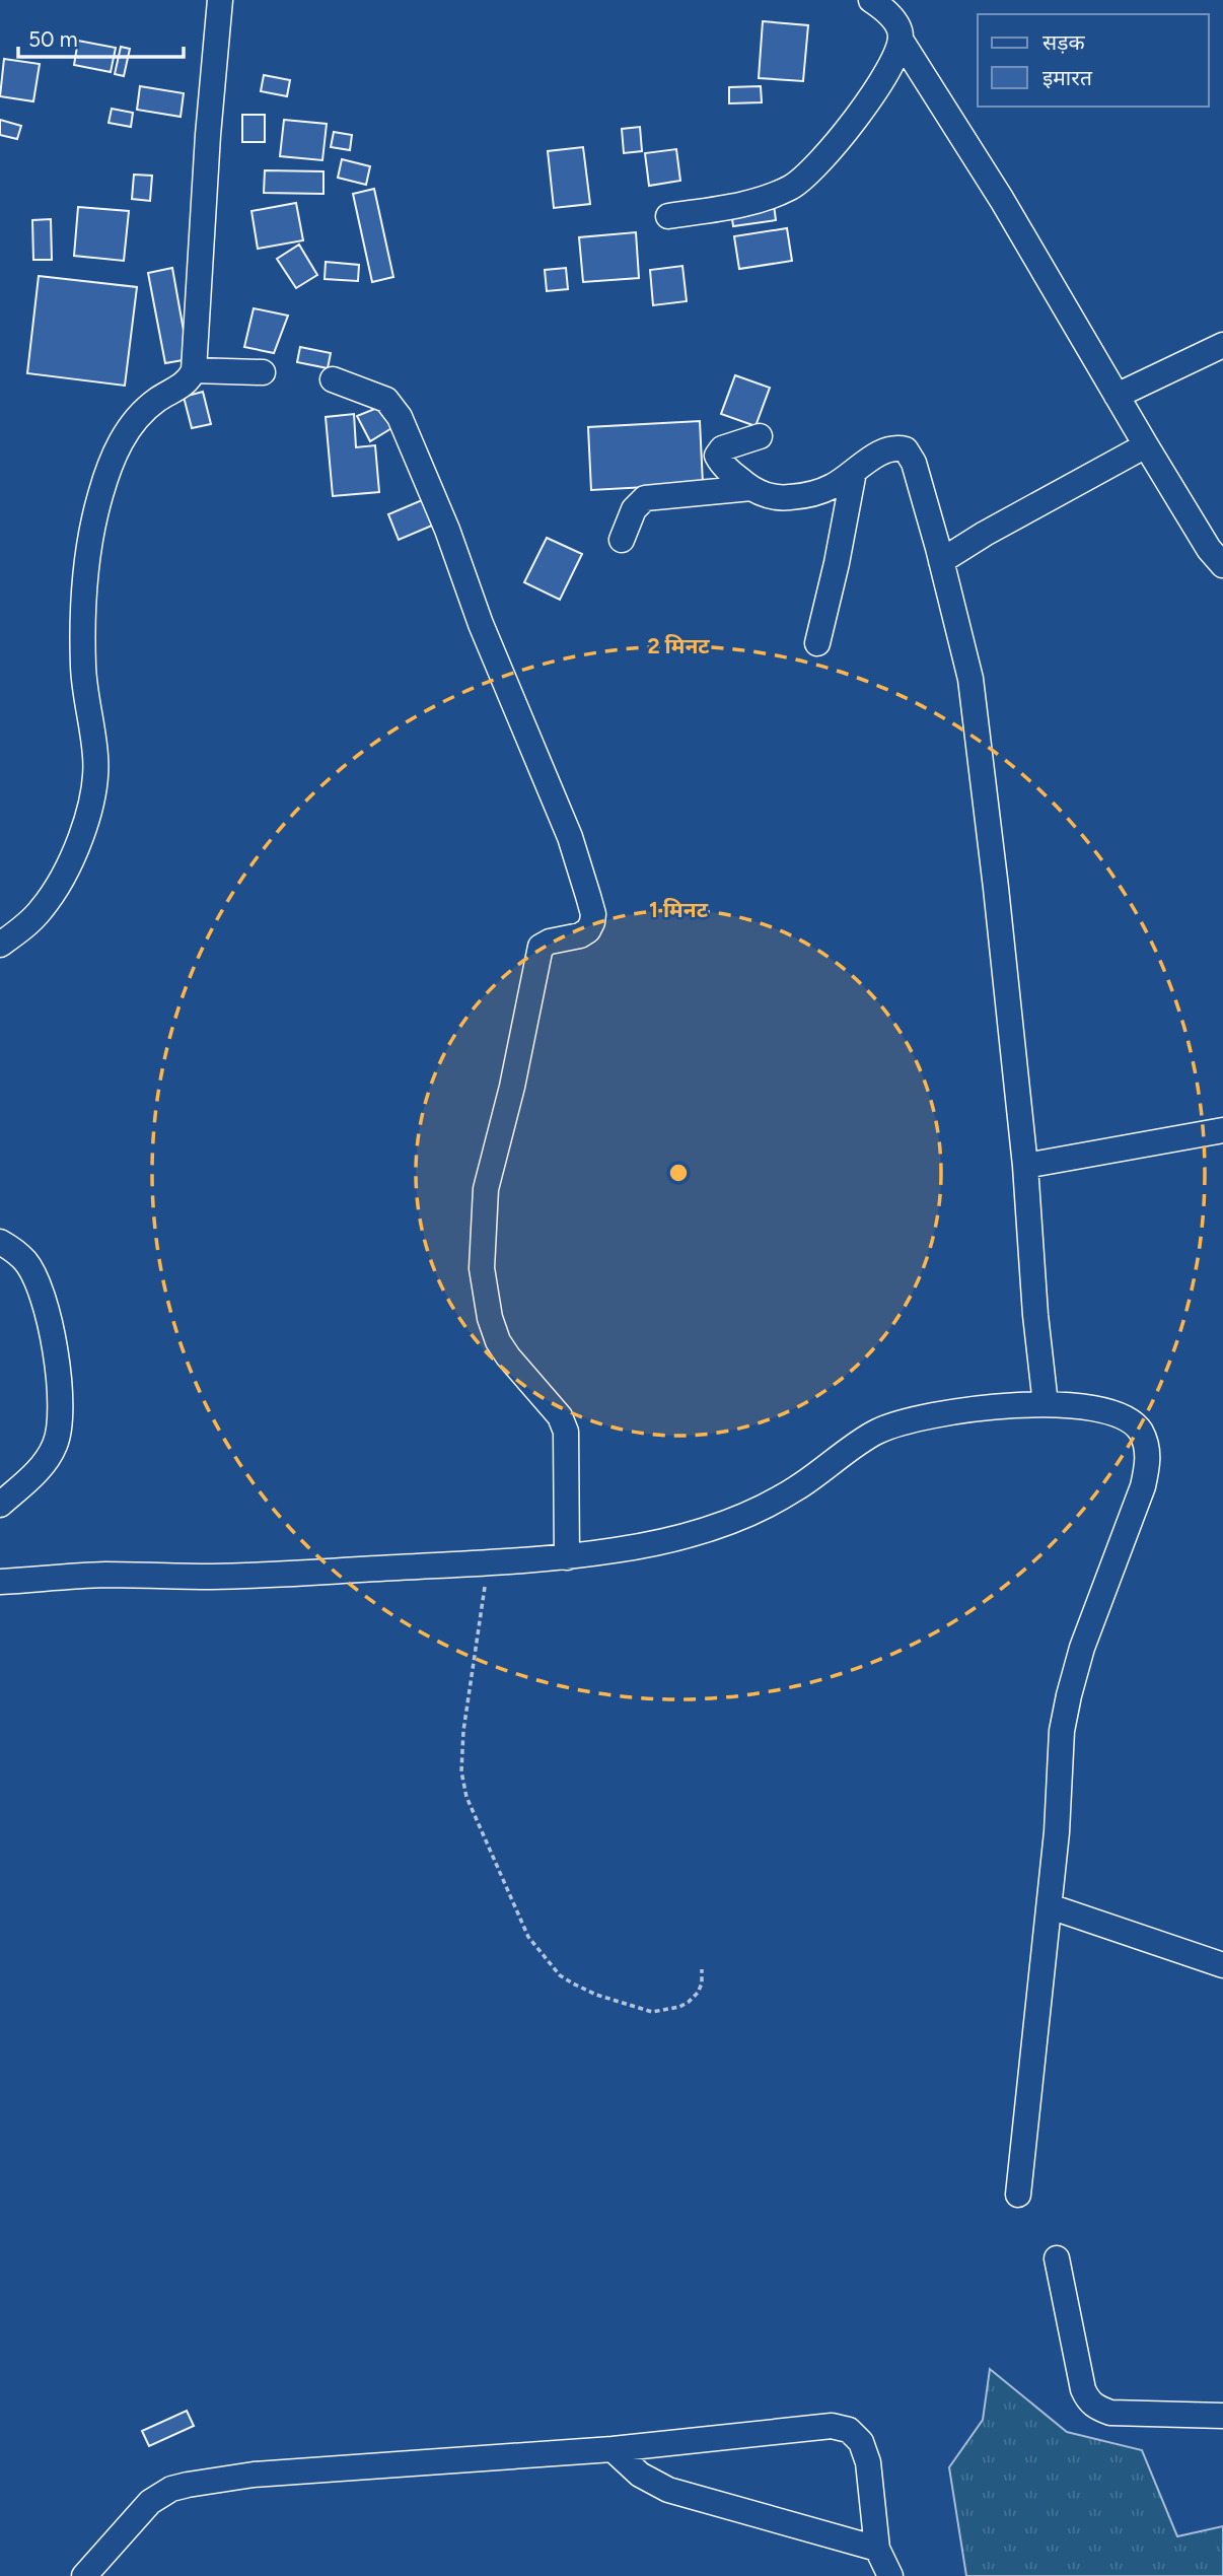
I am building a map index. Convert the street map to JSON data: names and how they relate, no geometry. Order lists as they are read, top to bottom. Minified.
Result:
{"legend":["सड़क","इमारत"],"scale_bar":"50 m","rings":["2 मिनट","1 मिनट"]}
